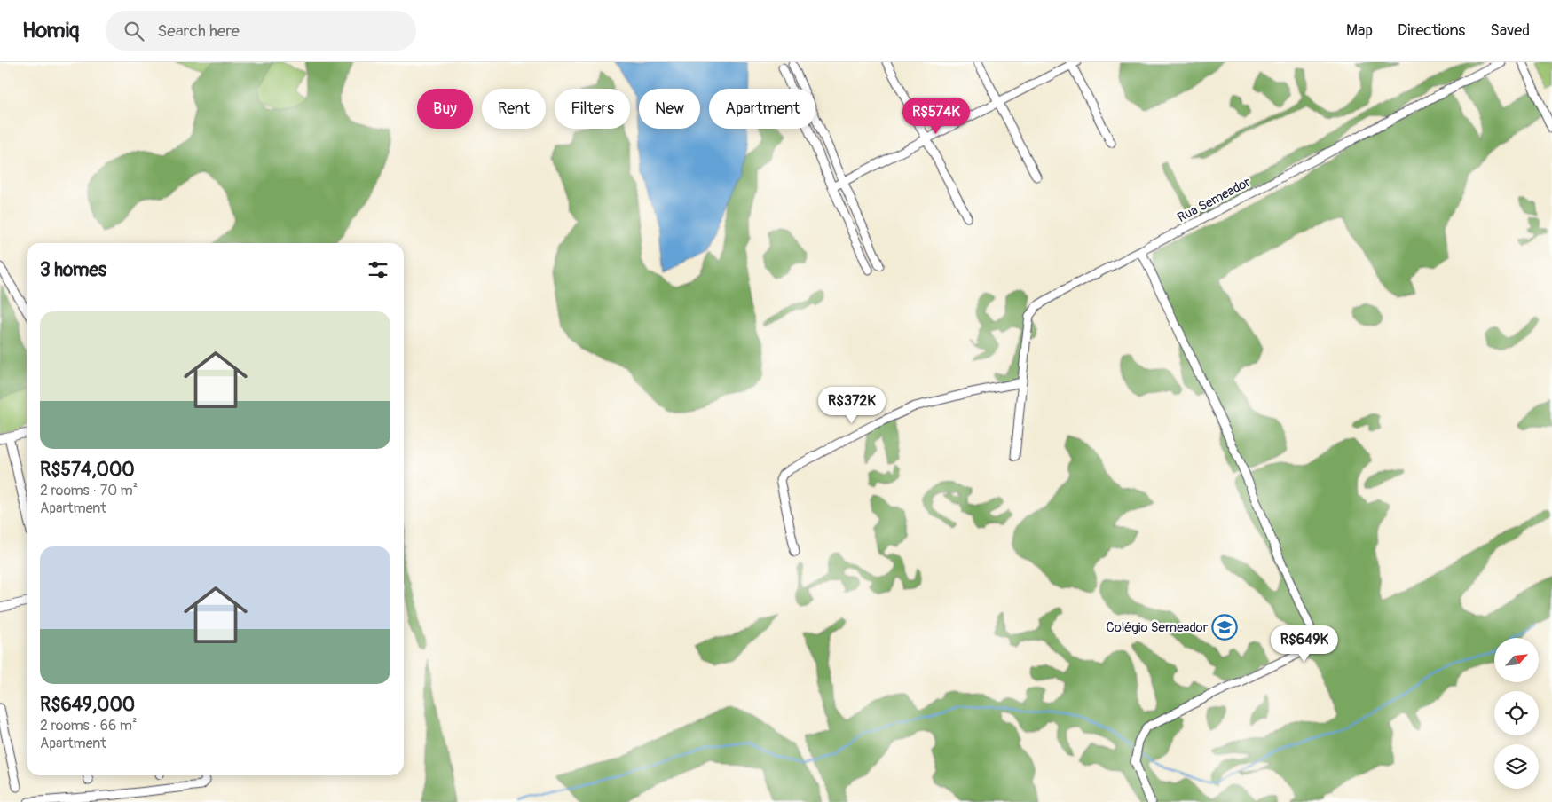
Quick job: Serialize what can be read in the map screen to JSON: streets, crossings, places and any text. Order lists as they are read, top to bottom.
{
  "streets": {
    "street": ["Rua Semeador"]
  },
  "places": {
    "school or university": ["Colégio Semeador"]
  },
  "north": "top right",
  "page": {
    "header": "Homiq",
    "search": "Search here",
    "nav": ["Map", "Directions", "Saved"],
    "chip": [
      "Buy",
      "Rent",
      "Filters",
      "New",
      "Apartment"
    ],
    "price": ["R$574K", "R$372K", "R$649K"],
    "heading": "3 homes",
    "list": [
      {
        "name": "R$574,000",
        "note": "2 rooms · 70 m² · Apartment"
      },
      {
        "name": "R$649,000",
        "note": "2 rooms · 66 m² · Apartment"
      }
    ]
  }
}
